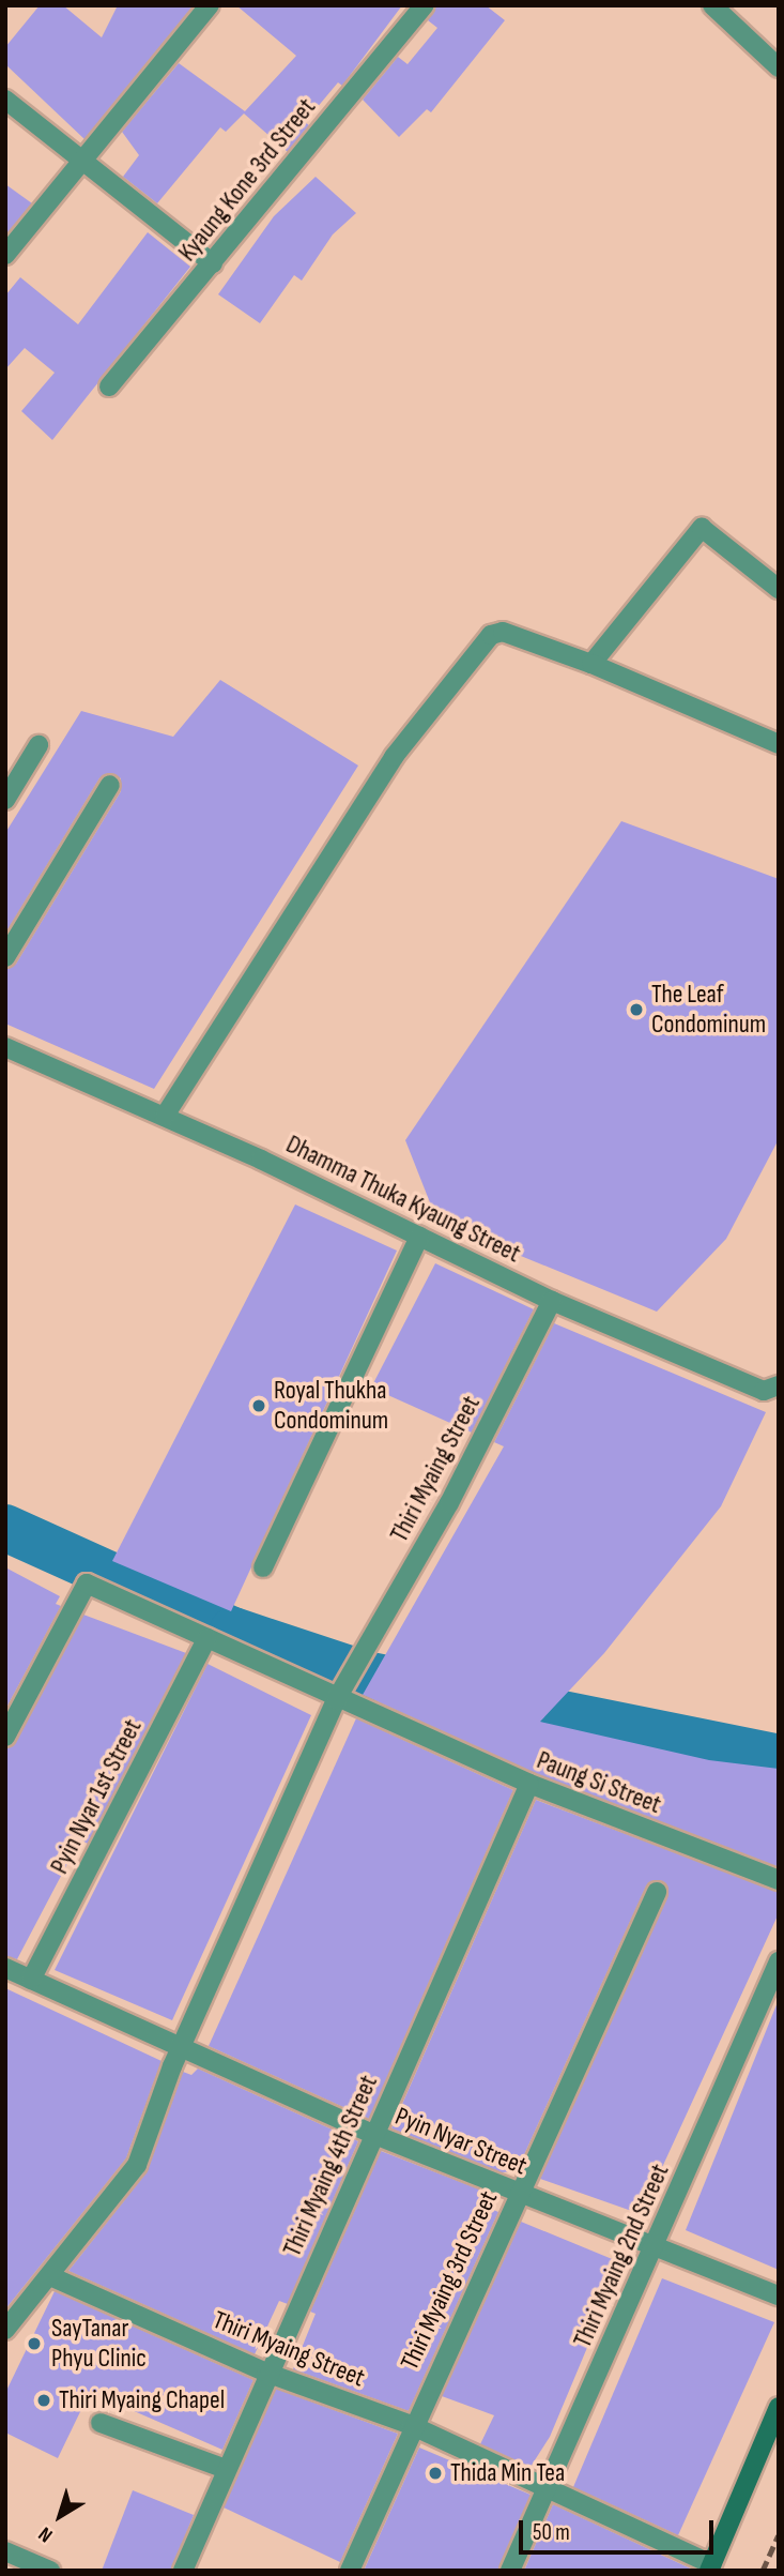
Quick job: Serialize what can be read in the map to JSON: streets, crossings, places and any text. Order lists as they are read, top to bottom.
{
  "streets": {
    "street": [
      "Kyaung Kone 3rd Street",
      "Dhamma Thuka Kyaung Street",
      "Thiri Myaing Street",
      "Paung Si Street",
      "Pyin Nyar 1st Street",
      "Pyin Nyar Street",
      "Thiri Myaing 4th Street",
      "Thiri Myaing 2nd Street",
      "Thiri Myaing 3rd Street"
    ]
  },
  "crossings": [
    ["Dhamma Thuka Kyaung Street", "Thiri Myaing Street"],
    ["Thiri Myaing Street", "Paung Si Street"],
    ["Thiri Myaing Street", "Thiri Myaing 4th Street"],
    ["Thiri Myaing Street", "Thiri Myaing 2nd Street"],
    ["Thiri Myaing Street", "Thiri Myaing 3rd Street"],
    ["Paung Si Street", "Thiri Myaing 4th Street"],
    ["Pyin Nyar 1st Street", "Pyin Nyar Street"],
    ["Pyin Nyar Street", "Thiri Myaing 4th Street"],
    ["Pyin Nyar Street", "Thiri Myaing 2nd Street"],
    ["Pyin Nyar Street", "Thiri Myaing 3rd Street"]
  ],
  "places": [
    "The Leaf Condominum",
    "Royal Thukha Condominum",
    "SayTanar Phyu Clinic",
    "Thiri Myaing Chapel",
    "Thida Min Tea"
  ],
  "scale_bar": "50 m",
  "north": "bottom left"
}
